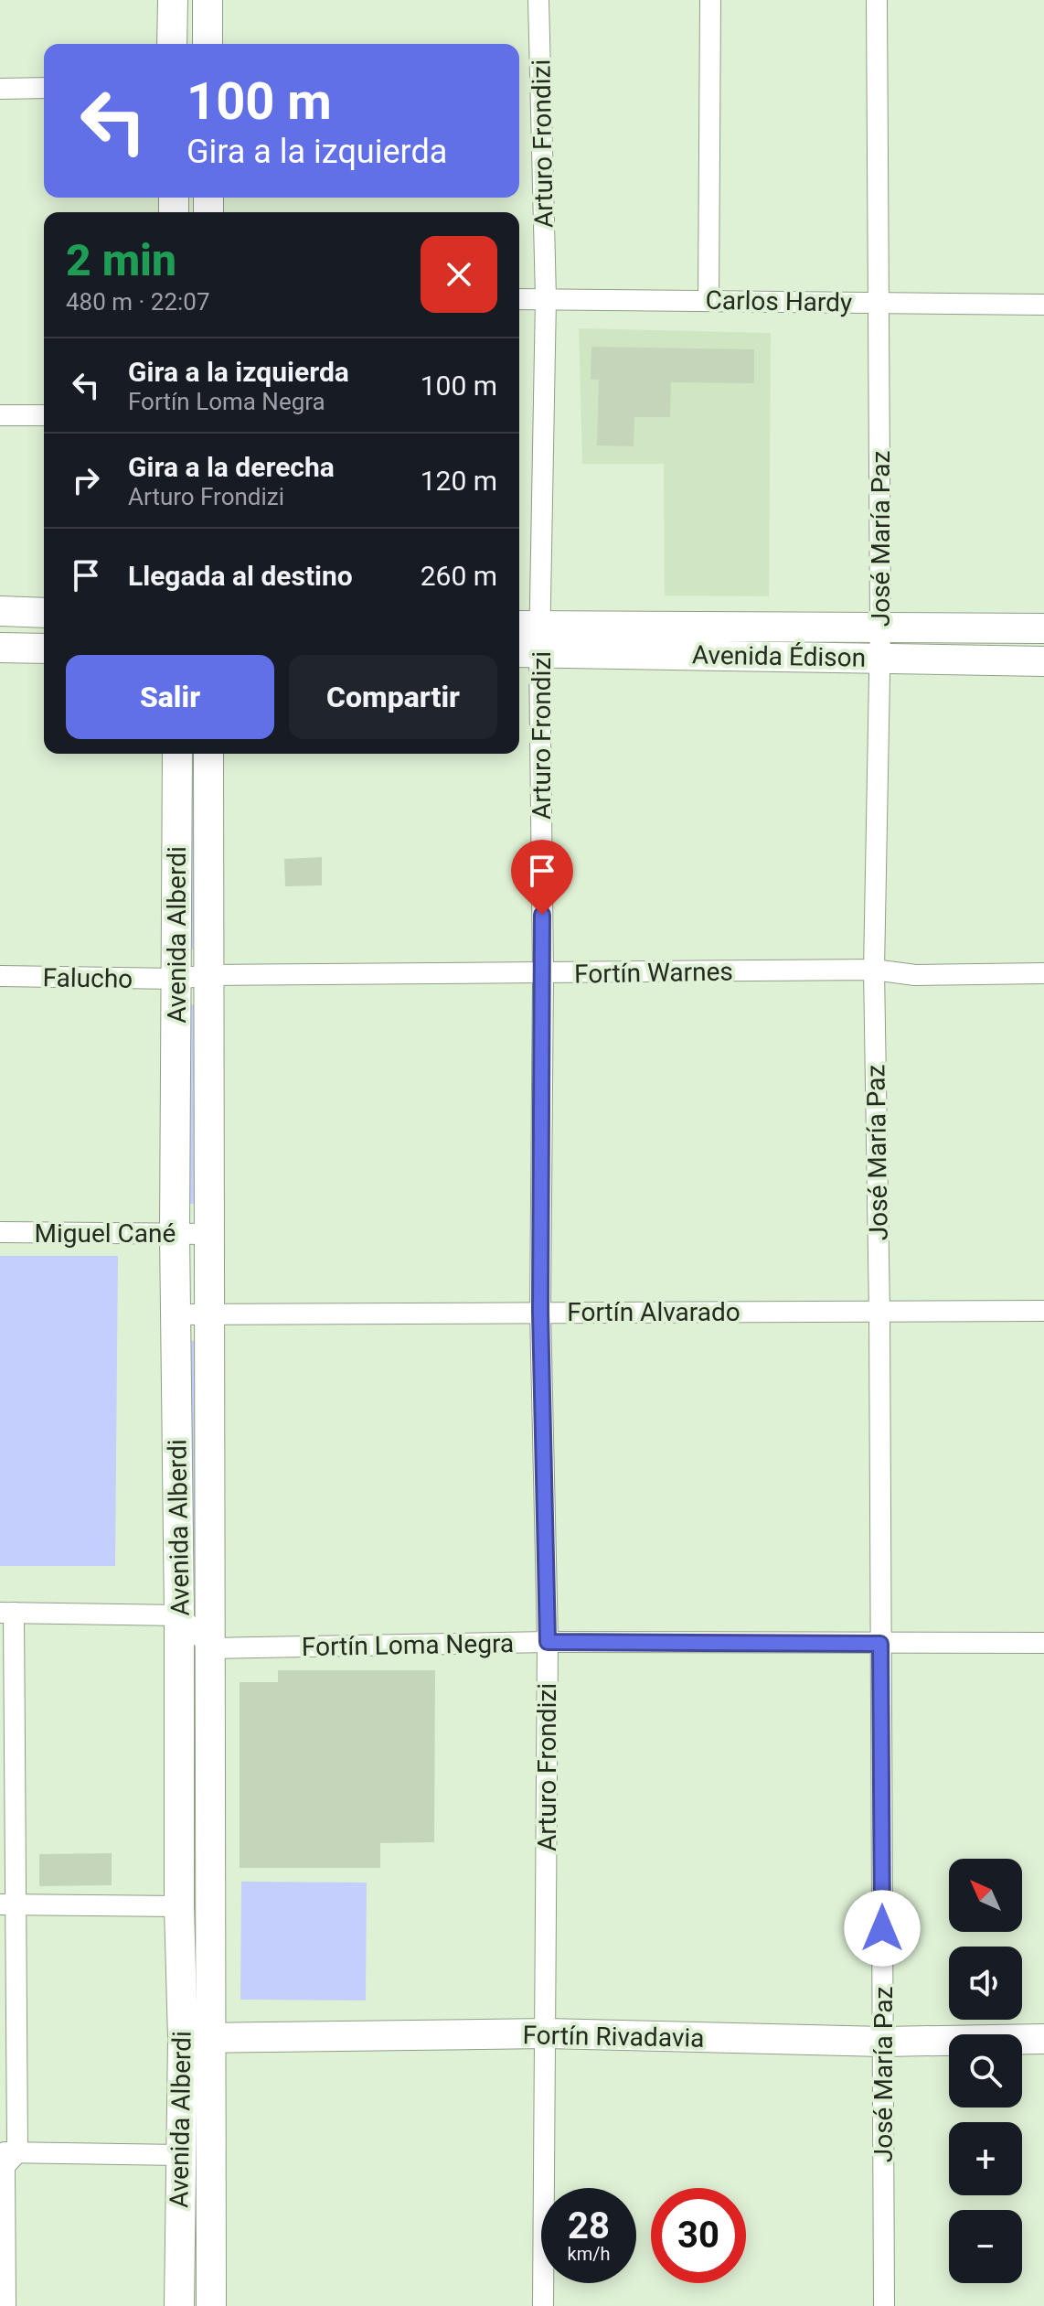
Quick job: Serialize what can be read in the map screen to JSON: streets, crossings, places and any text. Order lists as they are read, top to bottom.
{
  "streets": {
    "main road": ["Avenida Édison", "Avenida Alberdi", "Fortín Rivadavia"],
    "street": [
      "Arturo Frondizi",
      "Carlos Hardy",
      "José María Paz",
      "Fortín Warnes",
      "Falucho",
      "Miguel Cané",
      "Fortín Alvarado",
      "Fortín Loma Negra"
    ]
  },
  "crossings": [
    ["Arturo Frondizi", "Carlos Hardy"],
    ["Arturo Frondizi", "Avenida Édison"],
    ["Arturo Frondizi", "Fortín Warnes"],
    ["Arturo Frondizi", "Fortín Alvarado"],
    ["Arturo Frondizi", "Fortín Loma Negra"],
    ["Arturo Frondizi", "Fortín Rivadavia"],
    ["Carlos Hardy", "José María Paz"],
    ["José María Paz", "Avenida Édison"],
    ["José María Paz", "Fortín Warnes"],
    ["José María Paz", "Fortín Alvarado"],
    ["José María Paz", "Fortín Loma Negra"],
    ["José María Paz", "Fortín Rivadavia"],
    ["Avenida Alberdi", "Fortín Warnes"],
    ["Avenida Alberdi", "Falucho"],
    ["Avenida Alberdi", "Miguel Cané"],
    ["Avenida Alberdi", "Fortín Alvarado"],
    ["Avenida Alberdi", "Fortín Loma Negra"],
    ["Avenida Alberdi", "Fortín Rivadavia"],
    ["Fortín Warnes", "Falucho"]
  ],
  "north": "top left",
  "page": {
    "turn": ["100 m", "Gira a la izquierda"],
    "heading": ["2 min", "480 m · 22:07"],
    "list": [
      {
        "name": "Gira a la izquierda",
        "note": "Fortín Loma Negra",
        "value": "100 m"
      },
      {
        "name": "Gira a la derecha",
        "note": "Arturo Frondizi",
        "value": "120 m"
      },
      {
        "name": "Llegada al destino",
        "value": "260 m"
      }
    ],
    "buttons": ["Salir", "Compartir"],
    "map_buttons": ["+", "−"],
    "speed": "28 km/h",
    "limit": "30"
  }
}
